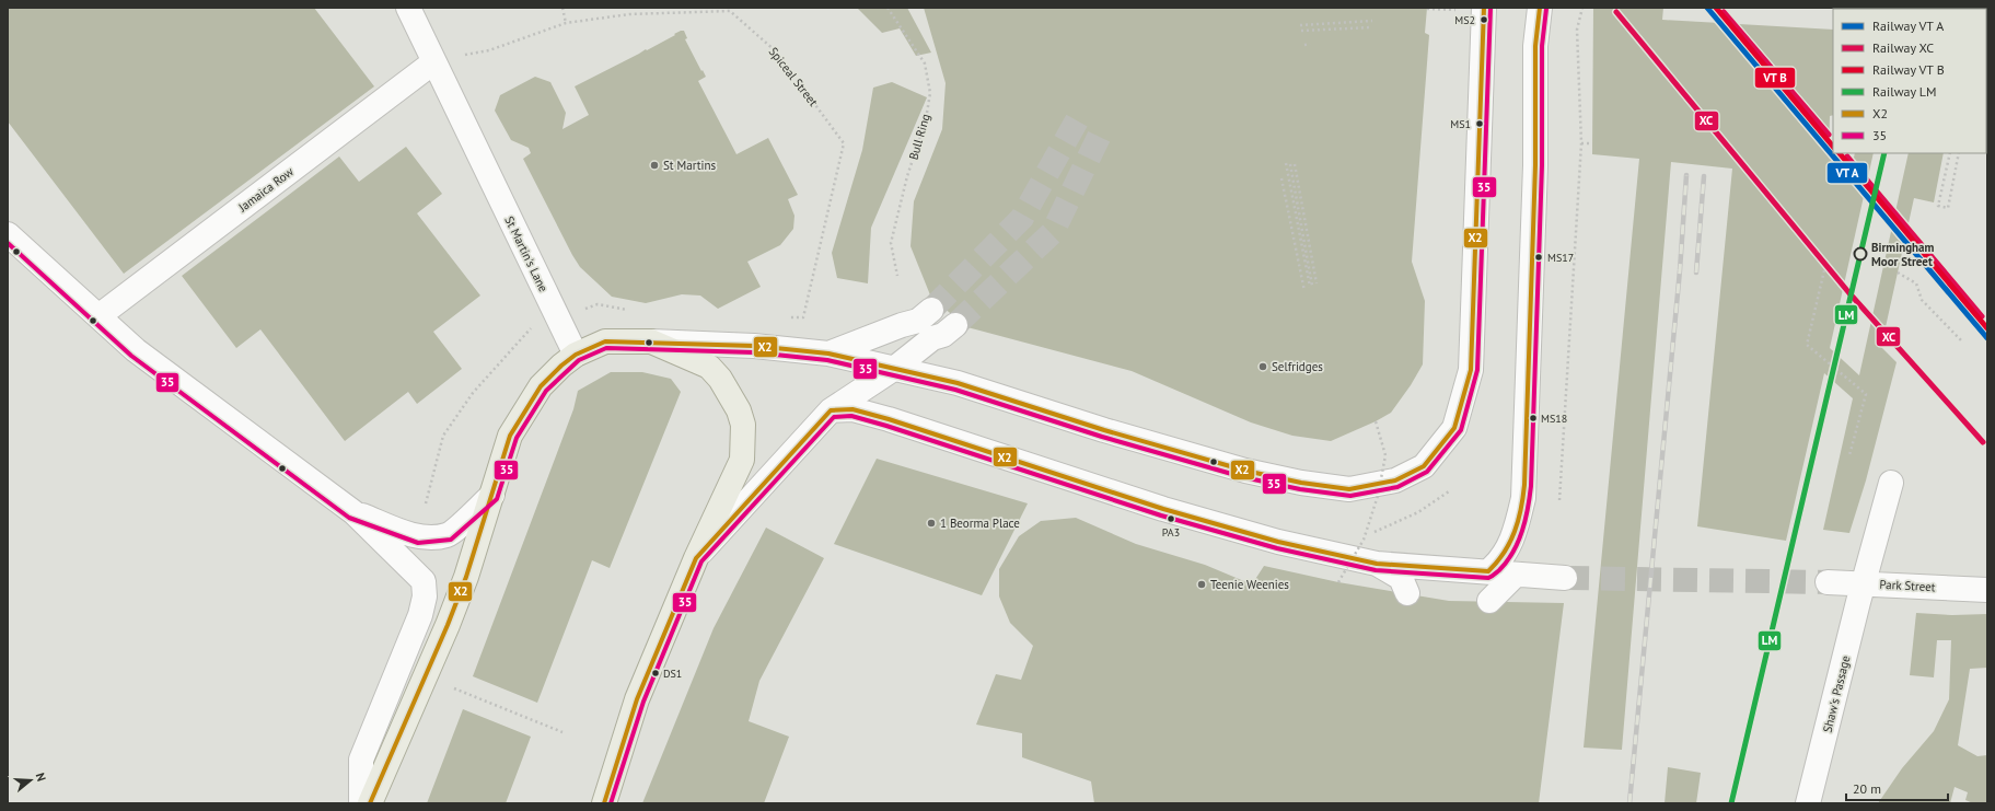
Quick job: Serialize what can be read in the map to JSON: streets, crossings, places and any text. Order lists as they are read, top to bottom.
{
  "streets": {
    "street": [
      "Jamaica Row",
      "St Martin's Lane",
      "Park Street",
      "Shaw's Passage"
    ],
    "path": ["Spiceal Street", "Bull Ring"]
  },
  "crossings": [
    ["Spiceal Street", "Jamaica Row"],
    ["Spiceal Street", "St Martin's Lane"],
    ["Jamaica Row", "St Martin's Lane"],
    ["Park Street", "Shaw's Passage"]
  ],
  "places": [
    "MS2",
    "MS1",
    "St Martins",
    "Birmingham Moor Street",
    "MS17",
    "Selfridges",
    "MS18",
    "PA3",
    "1 Beorma Place",
    "Teenie Weenies",
    "DS1"
  ],
  "lines": [
    "transit line X2",
    "transit line 35",
    "rail line XC",
    "rail line LM"
  ],
  "legend": [
    "Railway VT A",
    "Railway XC",
    "Railway VT B",
    "Railway LM",
    "X2",
    "35"
  ],
  "scale_bar": "20 m",
  "north": "right"
}
